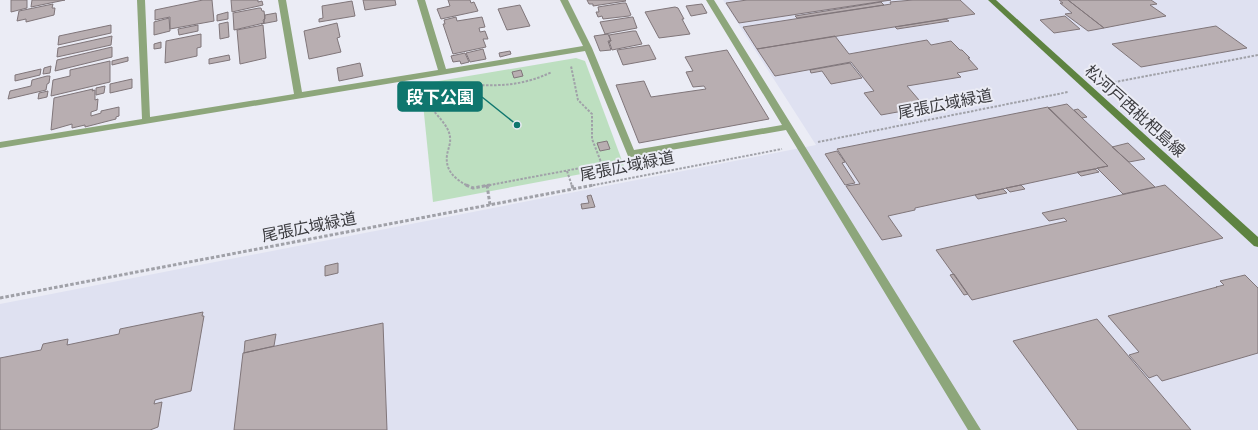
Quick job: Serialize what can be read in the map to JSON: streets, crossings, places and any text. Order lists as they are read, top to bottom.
{
  "streets": {
    "main road": ["松河戸西枇杷島線"],
    "path": ["尾張広域緑道"]
  },
  "crossings": [
    ["尾張広域緑道", "松河戸西枇杷島線"]
  ],
  "places": ["段下公園"]
}
